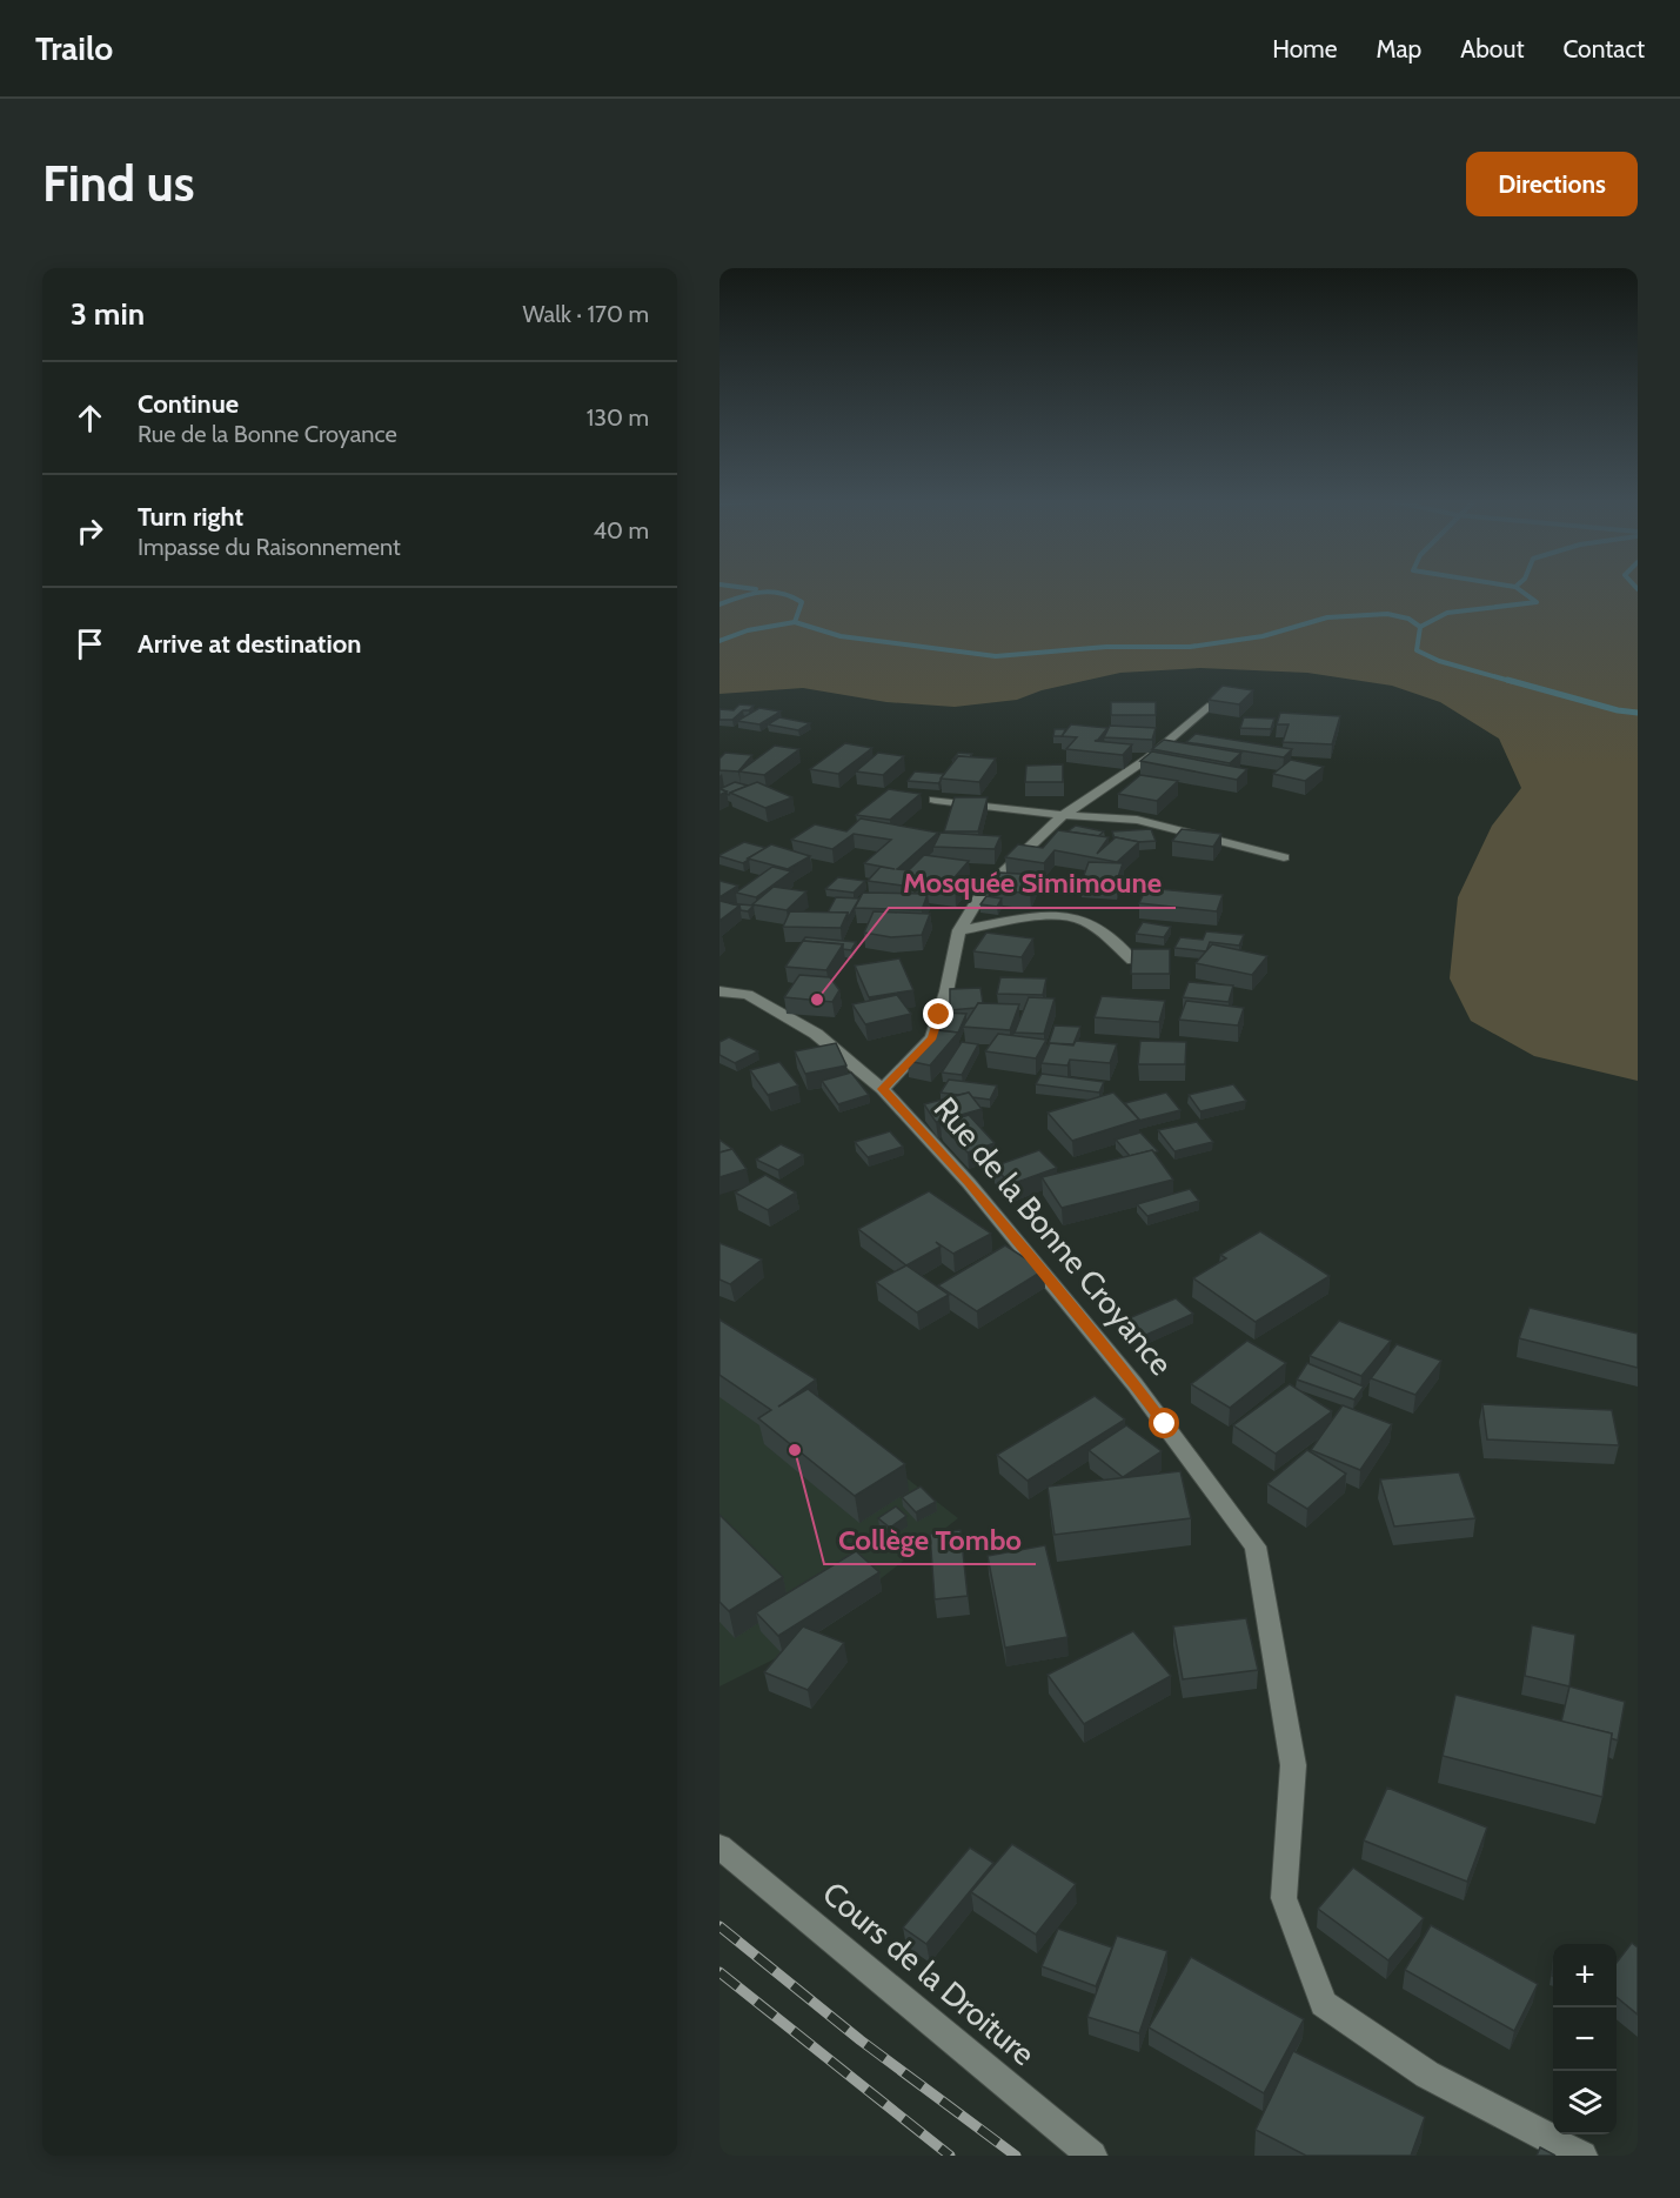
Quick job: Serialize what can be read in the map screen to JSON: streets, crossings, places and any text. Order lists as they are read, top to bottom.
{
  "streets": {
    "street": ["Rue de la Bonne Croyance", "Cours de la Droiture"]
  },
  "places": ["Mosquée Simimoune", "Collège Tombo"],
  "page": {
    "header": "Trailo",
    "nav": [
      "Home",
      "Map",
      "About",
      "Contact"
    ],
    "buttons": "Directions",
    "title": "Find us",
    "heading": ["3 min", "Walk · 170 m"],
    "list": [
      ["Continue", "Rue de la Bonne Croyance", "130 m"],
      ["Turn right", "Impasse du Raisonnement", "40 m"],
      "Arrive at destination"
    ],
    "map_buttons": ["+", "−"]
  }
}
